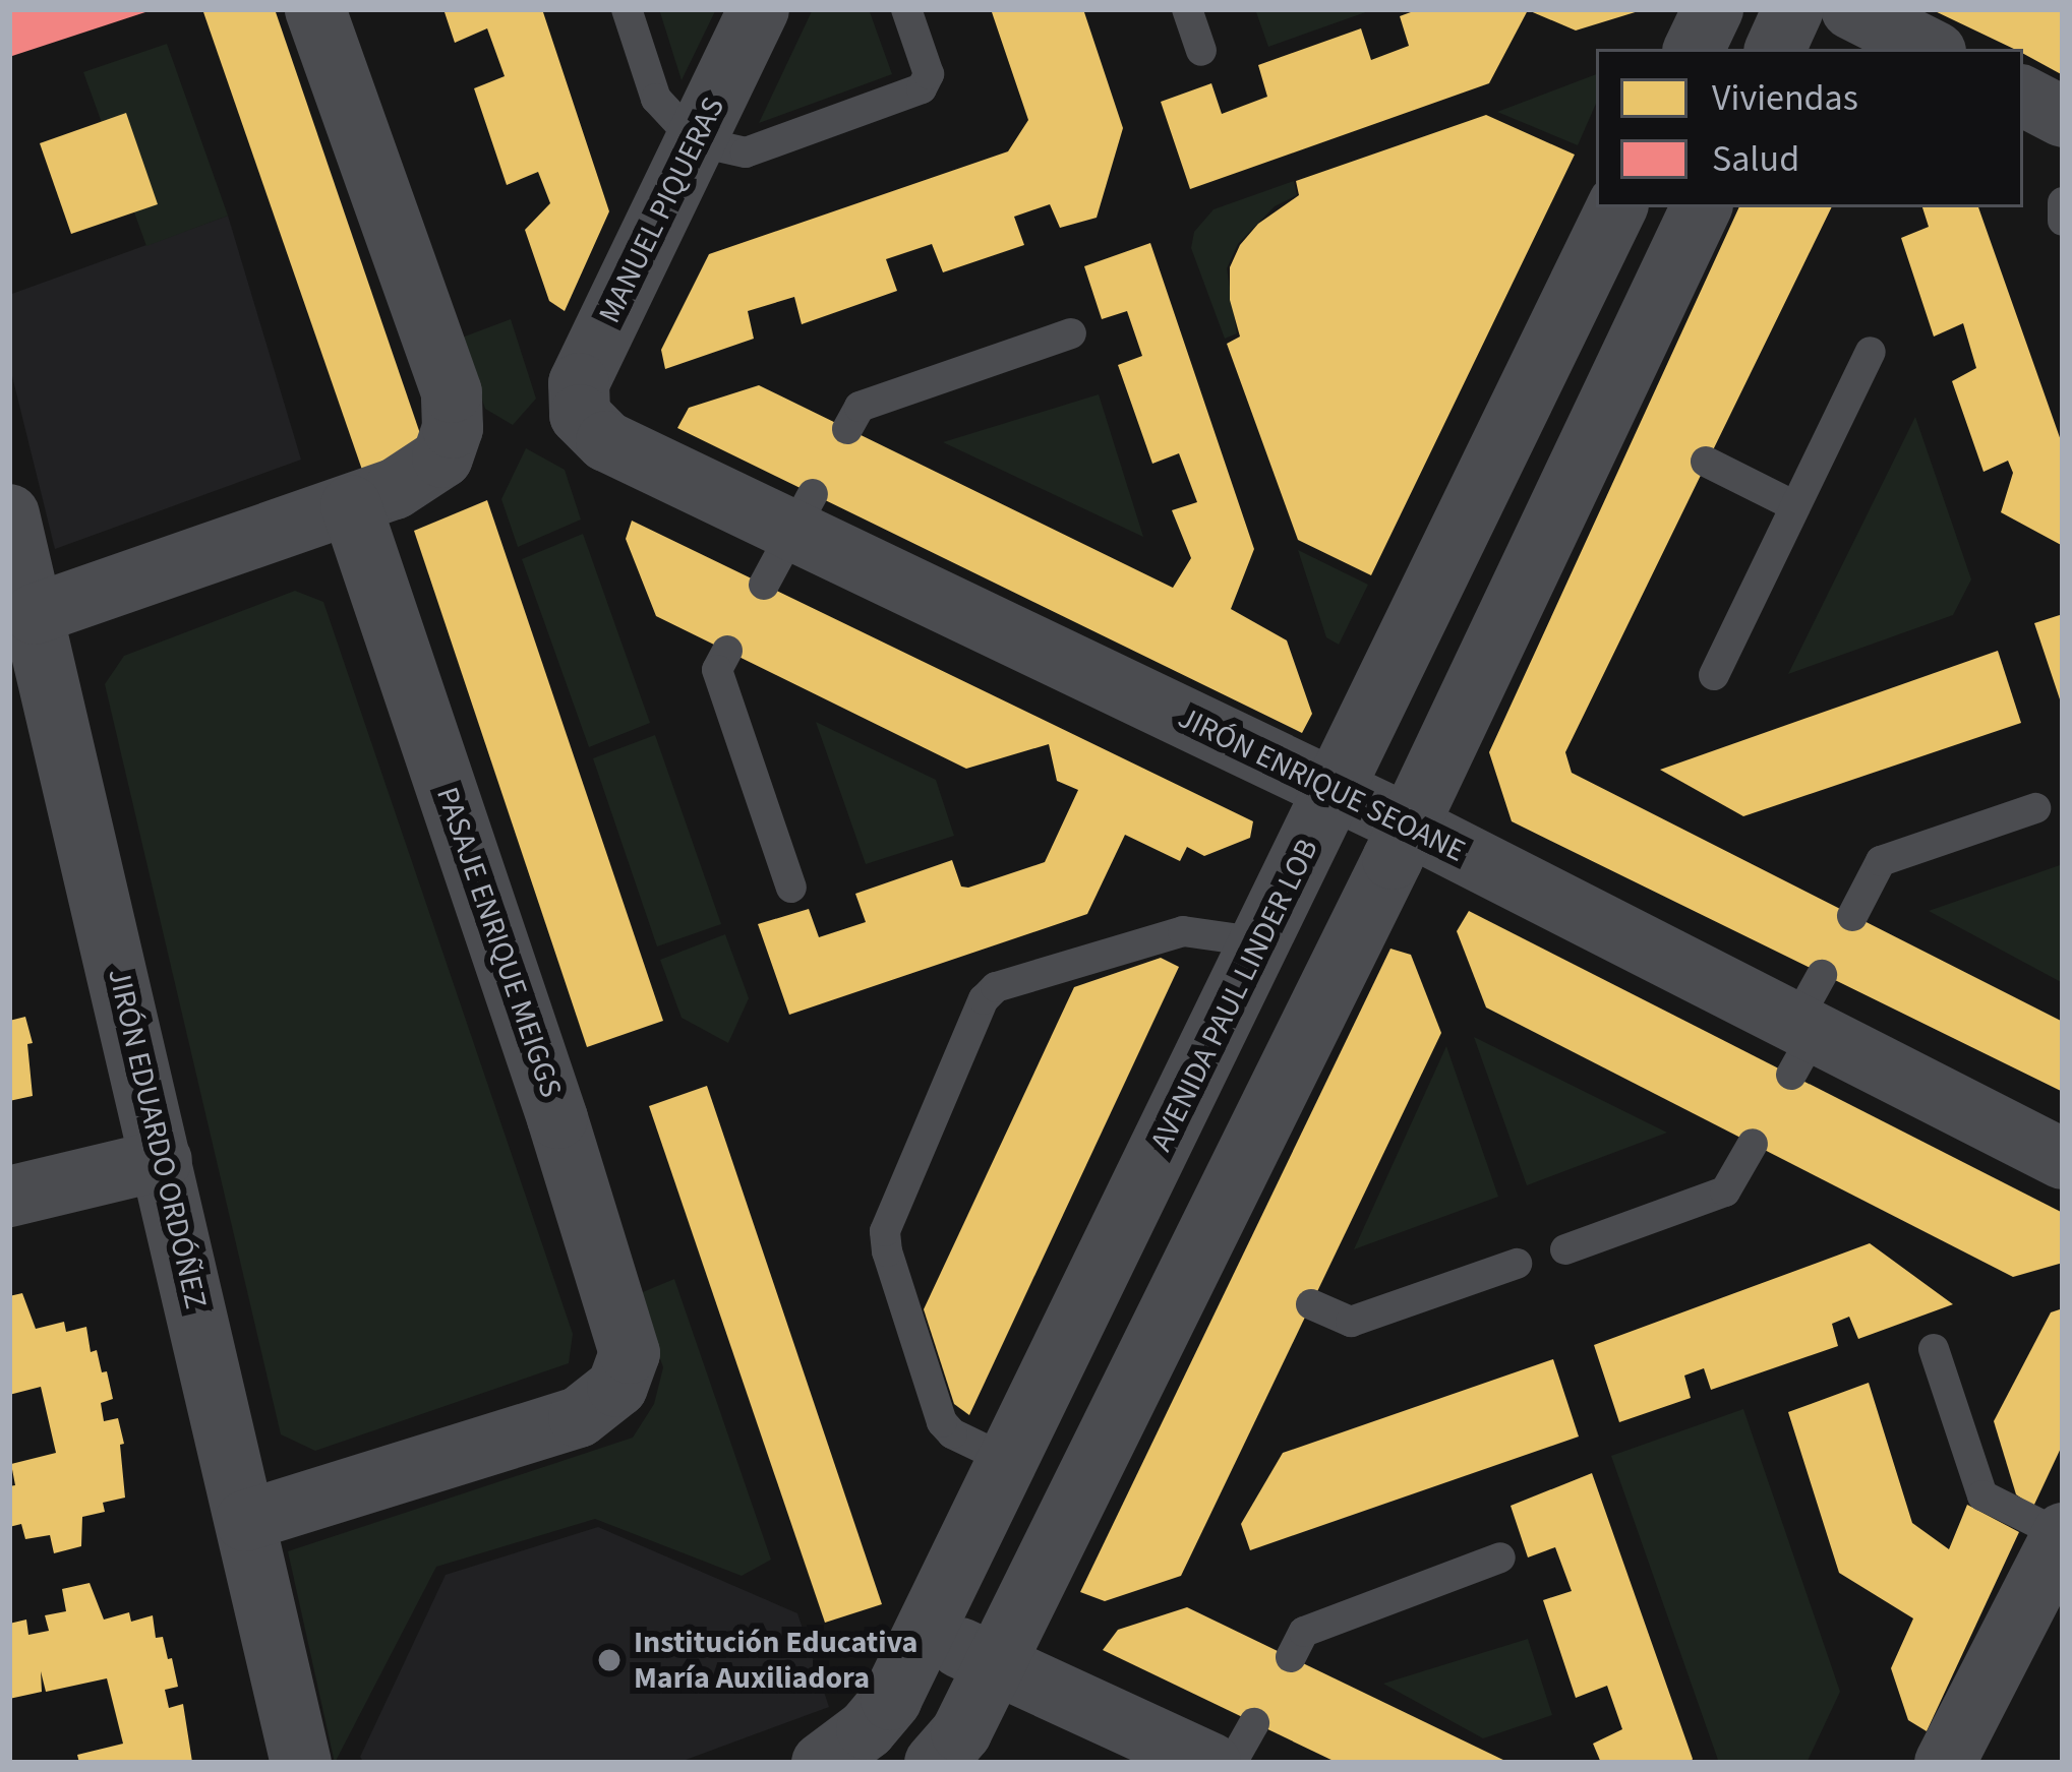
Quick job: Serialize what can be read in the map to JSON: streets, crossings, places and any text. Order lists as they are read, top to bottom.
{
  "streets": {
    "street": [
      "MANUEL PIQUERAS",
      "JIRÓN ENRIQUE SEOANE",
      "PASAJE ENRIQUE MEIGGS",
      "AVENIDA PAUL LINDER LOB",
      "JIRÓN EDUARDO ORDÓÑEZ"
    ]
  },
  "crossings": [
    ["MANUEL PIQUERAS", "JIRÓN ENRIQUE SEOANE"],
    ["JIRÓN ENRIQUE SEOANE", "AVENIDA PAUL LINDER LOB"],
    ["PASAJE ENRIQUE MEIGGS", "JIRÓN EDUARDO ORDÓÑEZ"]
  ],
  "places": ["Institución Educativa María Auxiliadora"],
  "legend": ["Viviendas", "Salud"]
}
